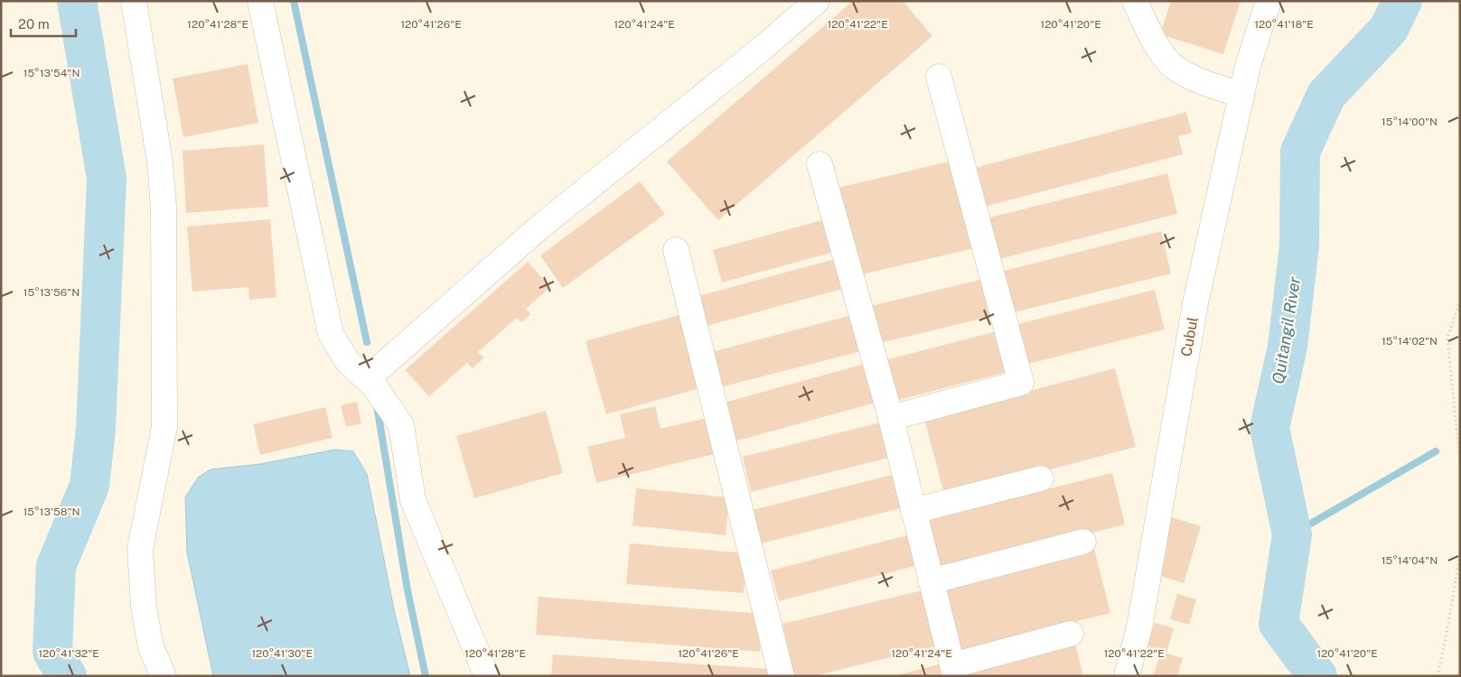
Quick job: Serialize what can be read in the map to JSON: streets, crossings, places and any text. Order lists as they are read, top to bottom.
{
  "streets": {
    "street": ["Cubul"]
  },
  "water": ["Quitangil River"],
  "scale_bar": "20 m",
  "coordinates": [
    "120°41'28\"E",
    "120°41'26\"E",
    "120°41'24\"E",
    "120°41'22\"E",
    "120°41'20\"E",
    "120°41'18\"E",
    "15°13'54\"N",
    "15°14'00\"N",
    "15°13'56\"N",
    "15°14'02\"N",
    "15°13'58\"N",
    "15°14'04\"N",
    "120°41'32\"E",
    "120°41'30\"E"
  ]
}
